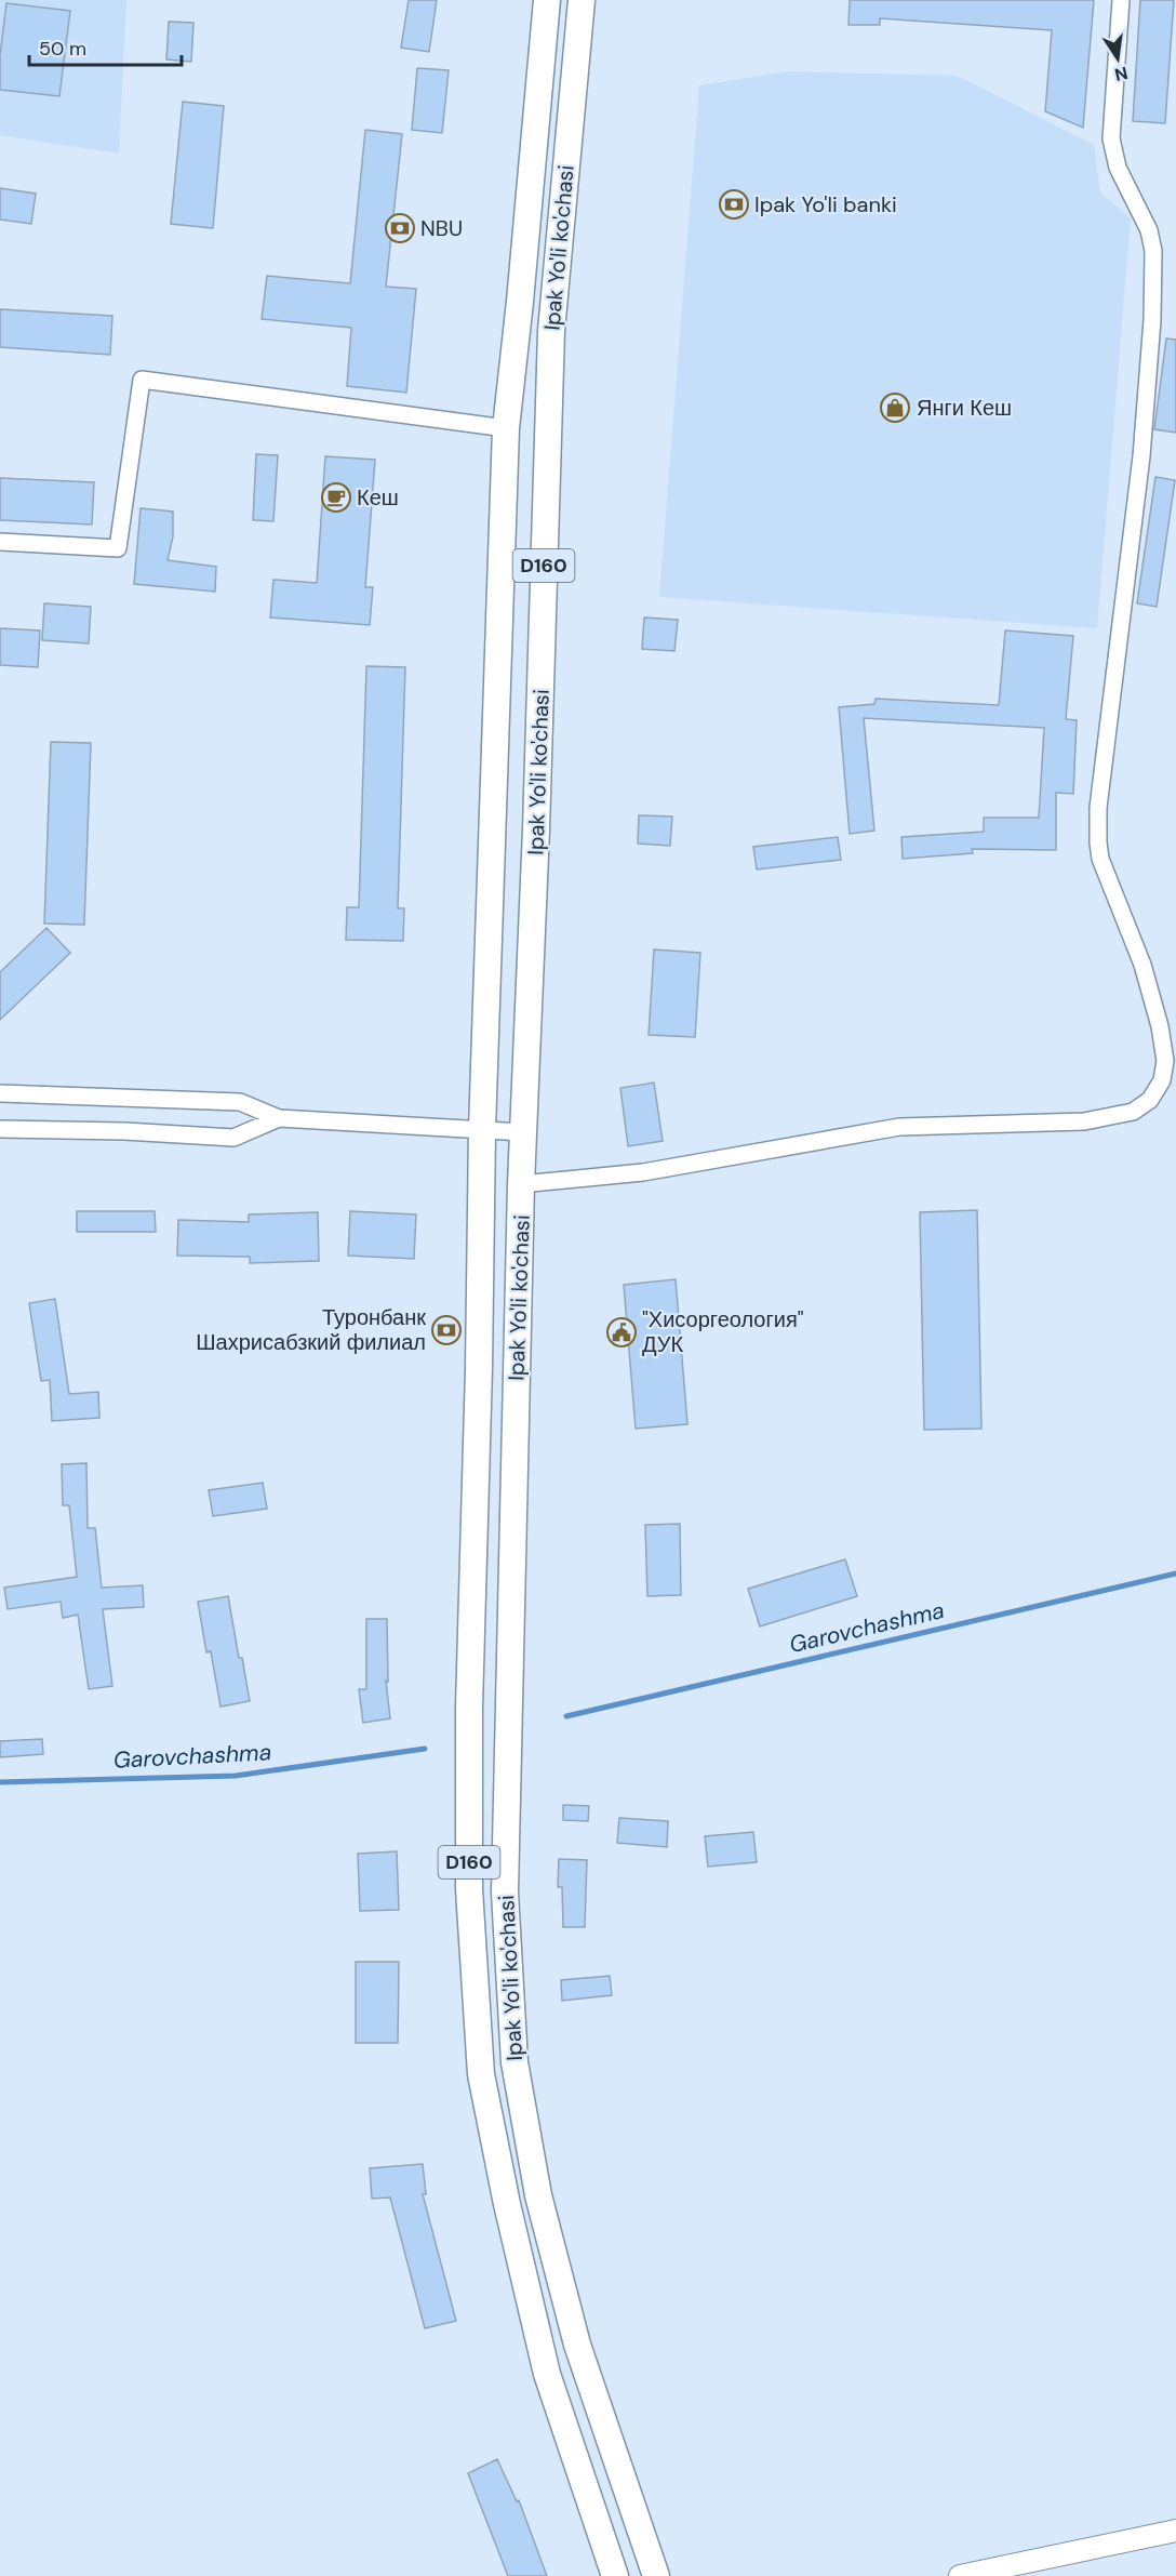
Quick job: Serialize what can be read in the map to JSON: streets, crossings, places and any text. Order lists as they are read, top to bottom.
{
  "streets": {
    "main road": ["Ipak Yo'li ko'chasi", "D160"]
  },
  "water": ["Garovchashma"],
  "places": {
    "bank": ["Ipak Yo'li banki", "NBU", "Туронбанк Шахрисабзкий филиал"],
    "shop": ["Янги Кеш"],
    "cafe": ["Кеш"],
    "public building": ["\"Хисоргеология\" ДУК"]
  },
  "scale_bar": "50 m",
  "north": "bottom"
}
